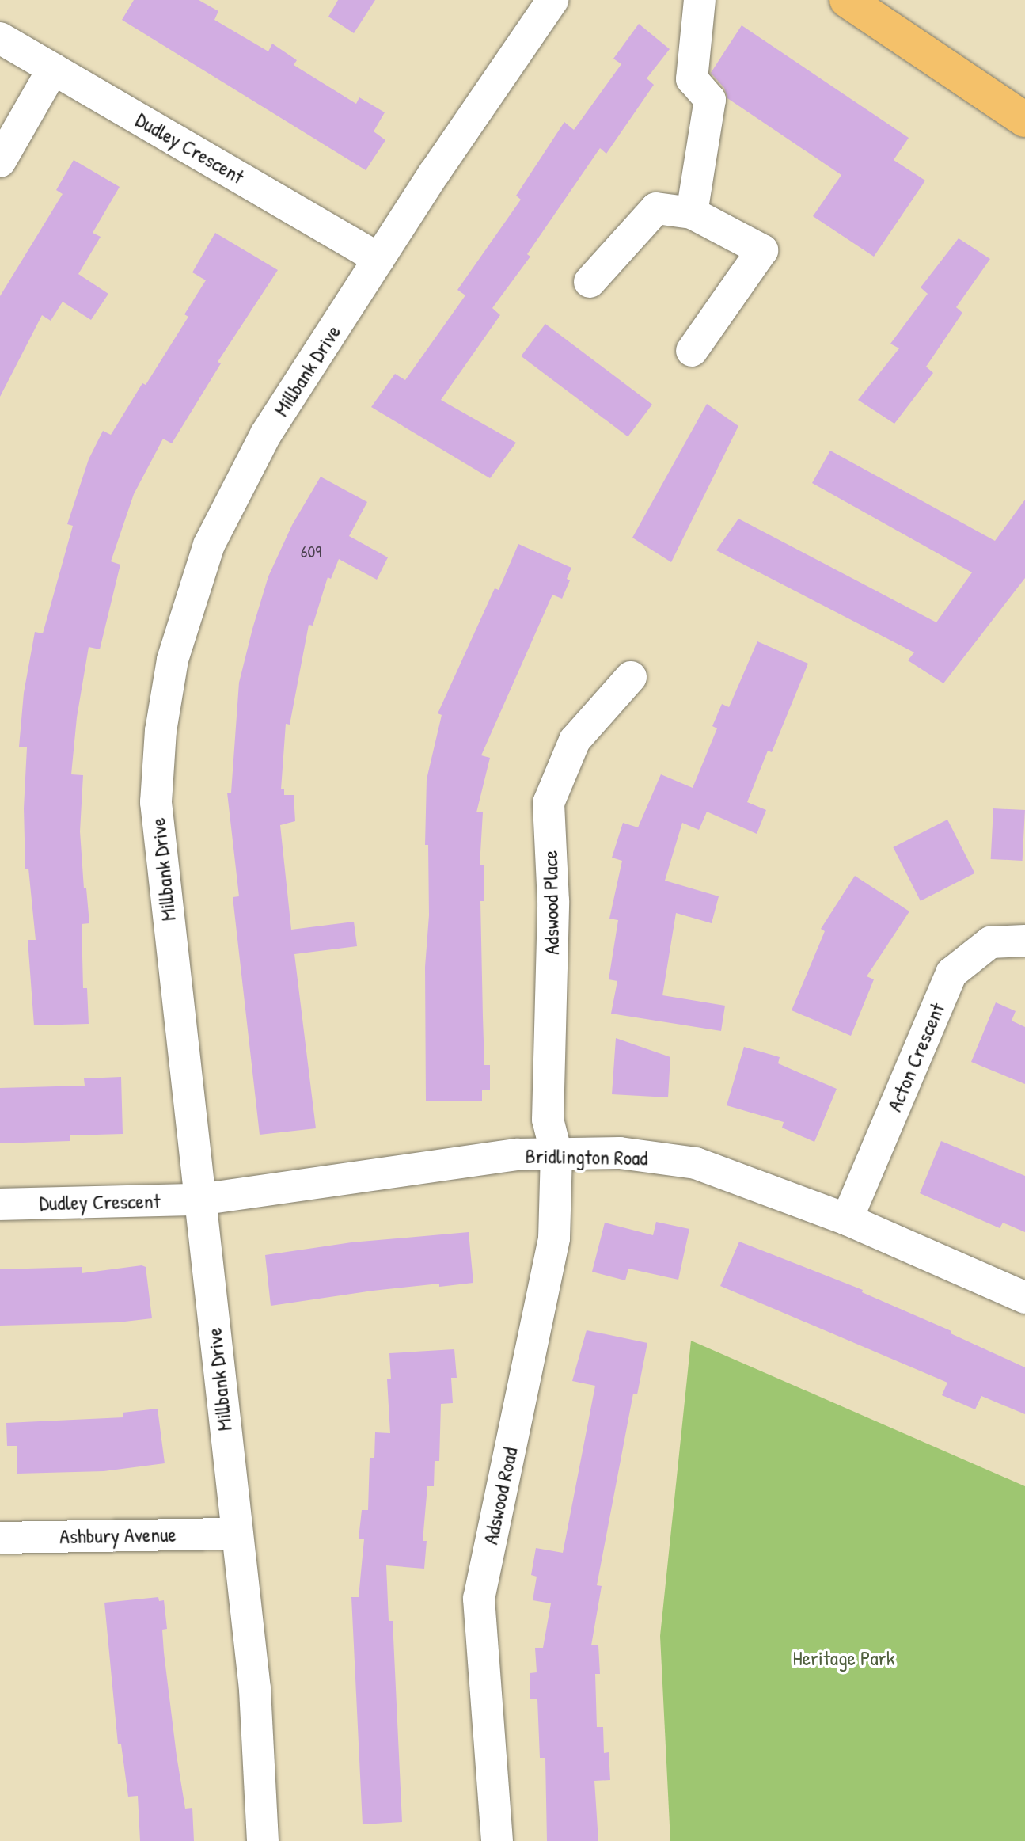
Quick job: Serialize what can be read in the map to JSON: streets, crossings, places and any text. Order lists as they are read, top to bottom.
{
  "streets": {
    "street": [
      "Dudley Crescent",
      "Millbank Drive",
      "Adswood Place",
      "Acton Crescent",
      "Bridlington Road",
      "Adswood Road",
      "Ashbury Avenue"
    ]
  },
  "crossings": [
    ["Dudley Crescent", "Millbank Drive"],
    ["Dudley Crescent", "Bridlington Road"],
    ["Millbank Drive", "Bridlington Road"],
    ["Millbank Drive", "Ashbury Avenue"],
    ["Adswood Place", "Bridlington Road"],
    ["Adswood Place", "Adswood Road"],
    ["Acton Crescent", "Bridlington Road"],
    ["Bridlington Road", "Adswood Road"]
  ],
  "parks": ["Heritage Park"],
  "house_numbers": ["609"]
}
